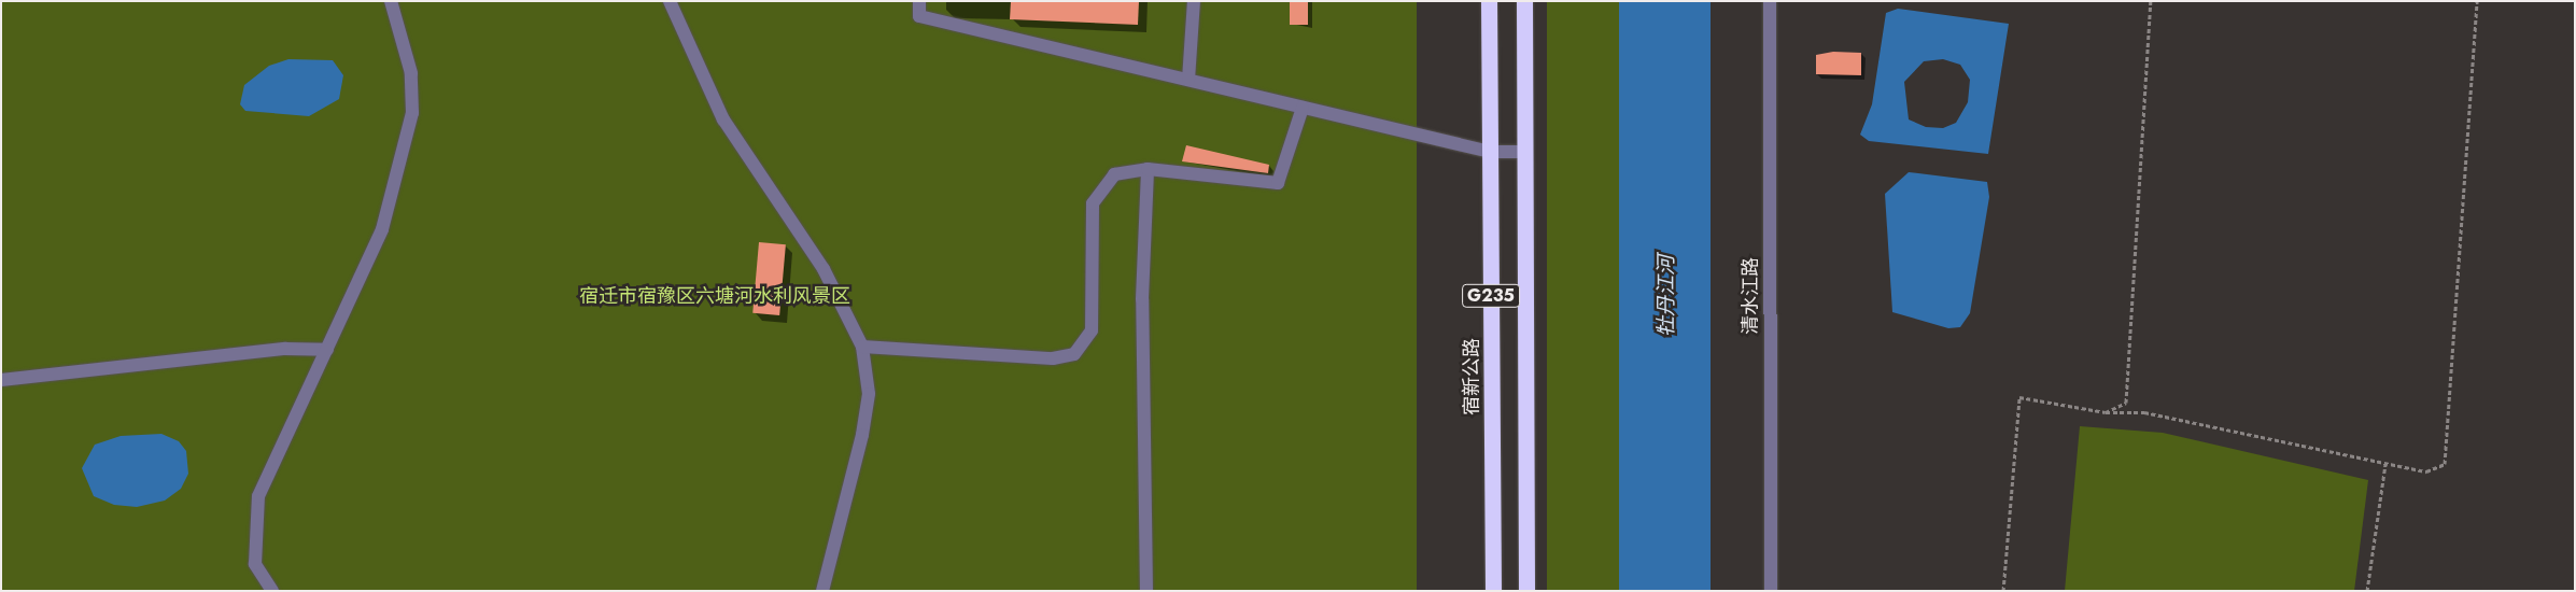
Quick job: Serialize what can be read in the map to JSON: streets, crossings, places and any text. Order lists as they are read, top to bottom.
{
  "streets": {
    "highway": ["G235", "宿新公路"],
    "street": ["清水江路"]
  },
  "water": ["牡丹江河"],
  "parks": ["宿迁市宿豫区六塘河水利风景区"]
}
